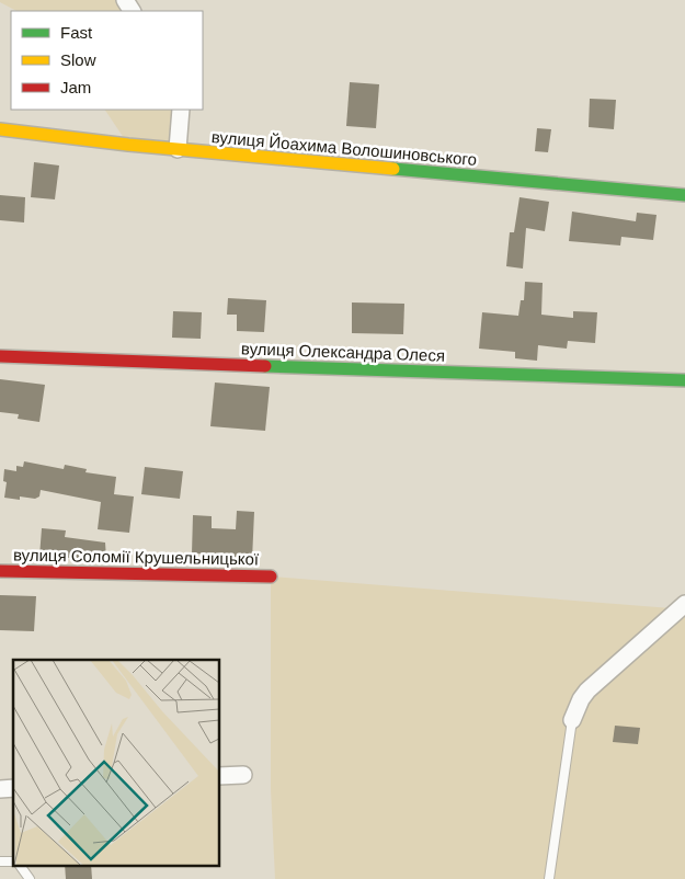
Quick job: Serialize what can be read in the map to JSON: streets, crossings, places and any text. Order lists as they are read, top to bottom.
{
  "streets": {
    "street": ["вулиця Йоахима Волошиновського", "вулиця Олександра Олеся", "вулиця Соломії Крушельницької"]
  },
  "legend": ["Fast", "Slow", "Jam"]
}
